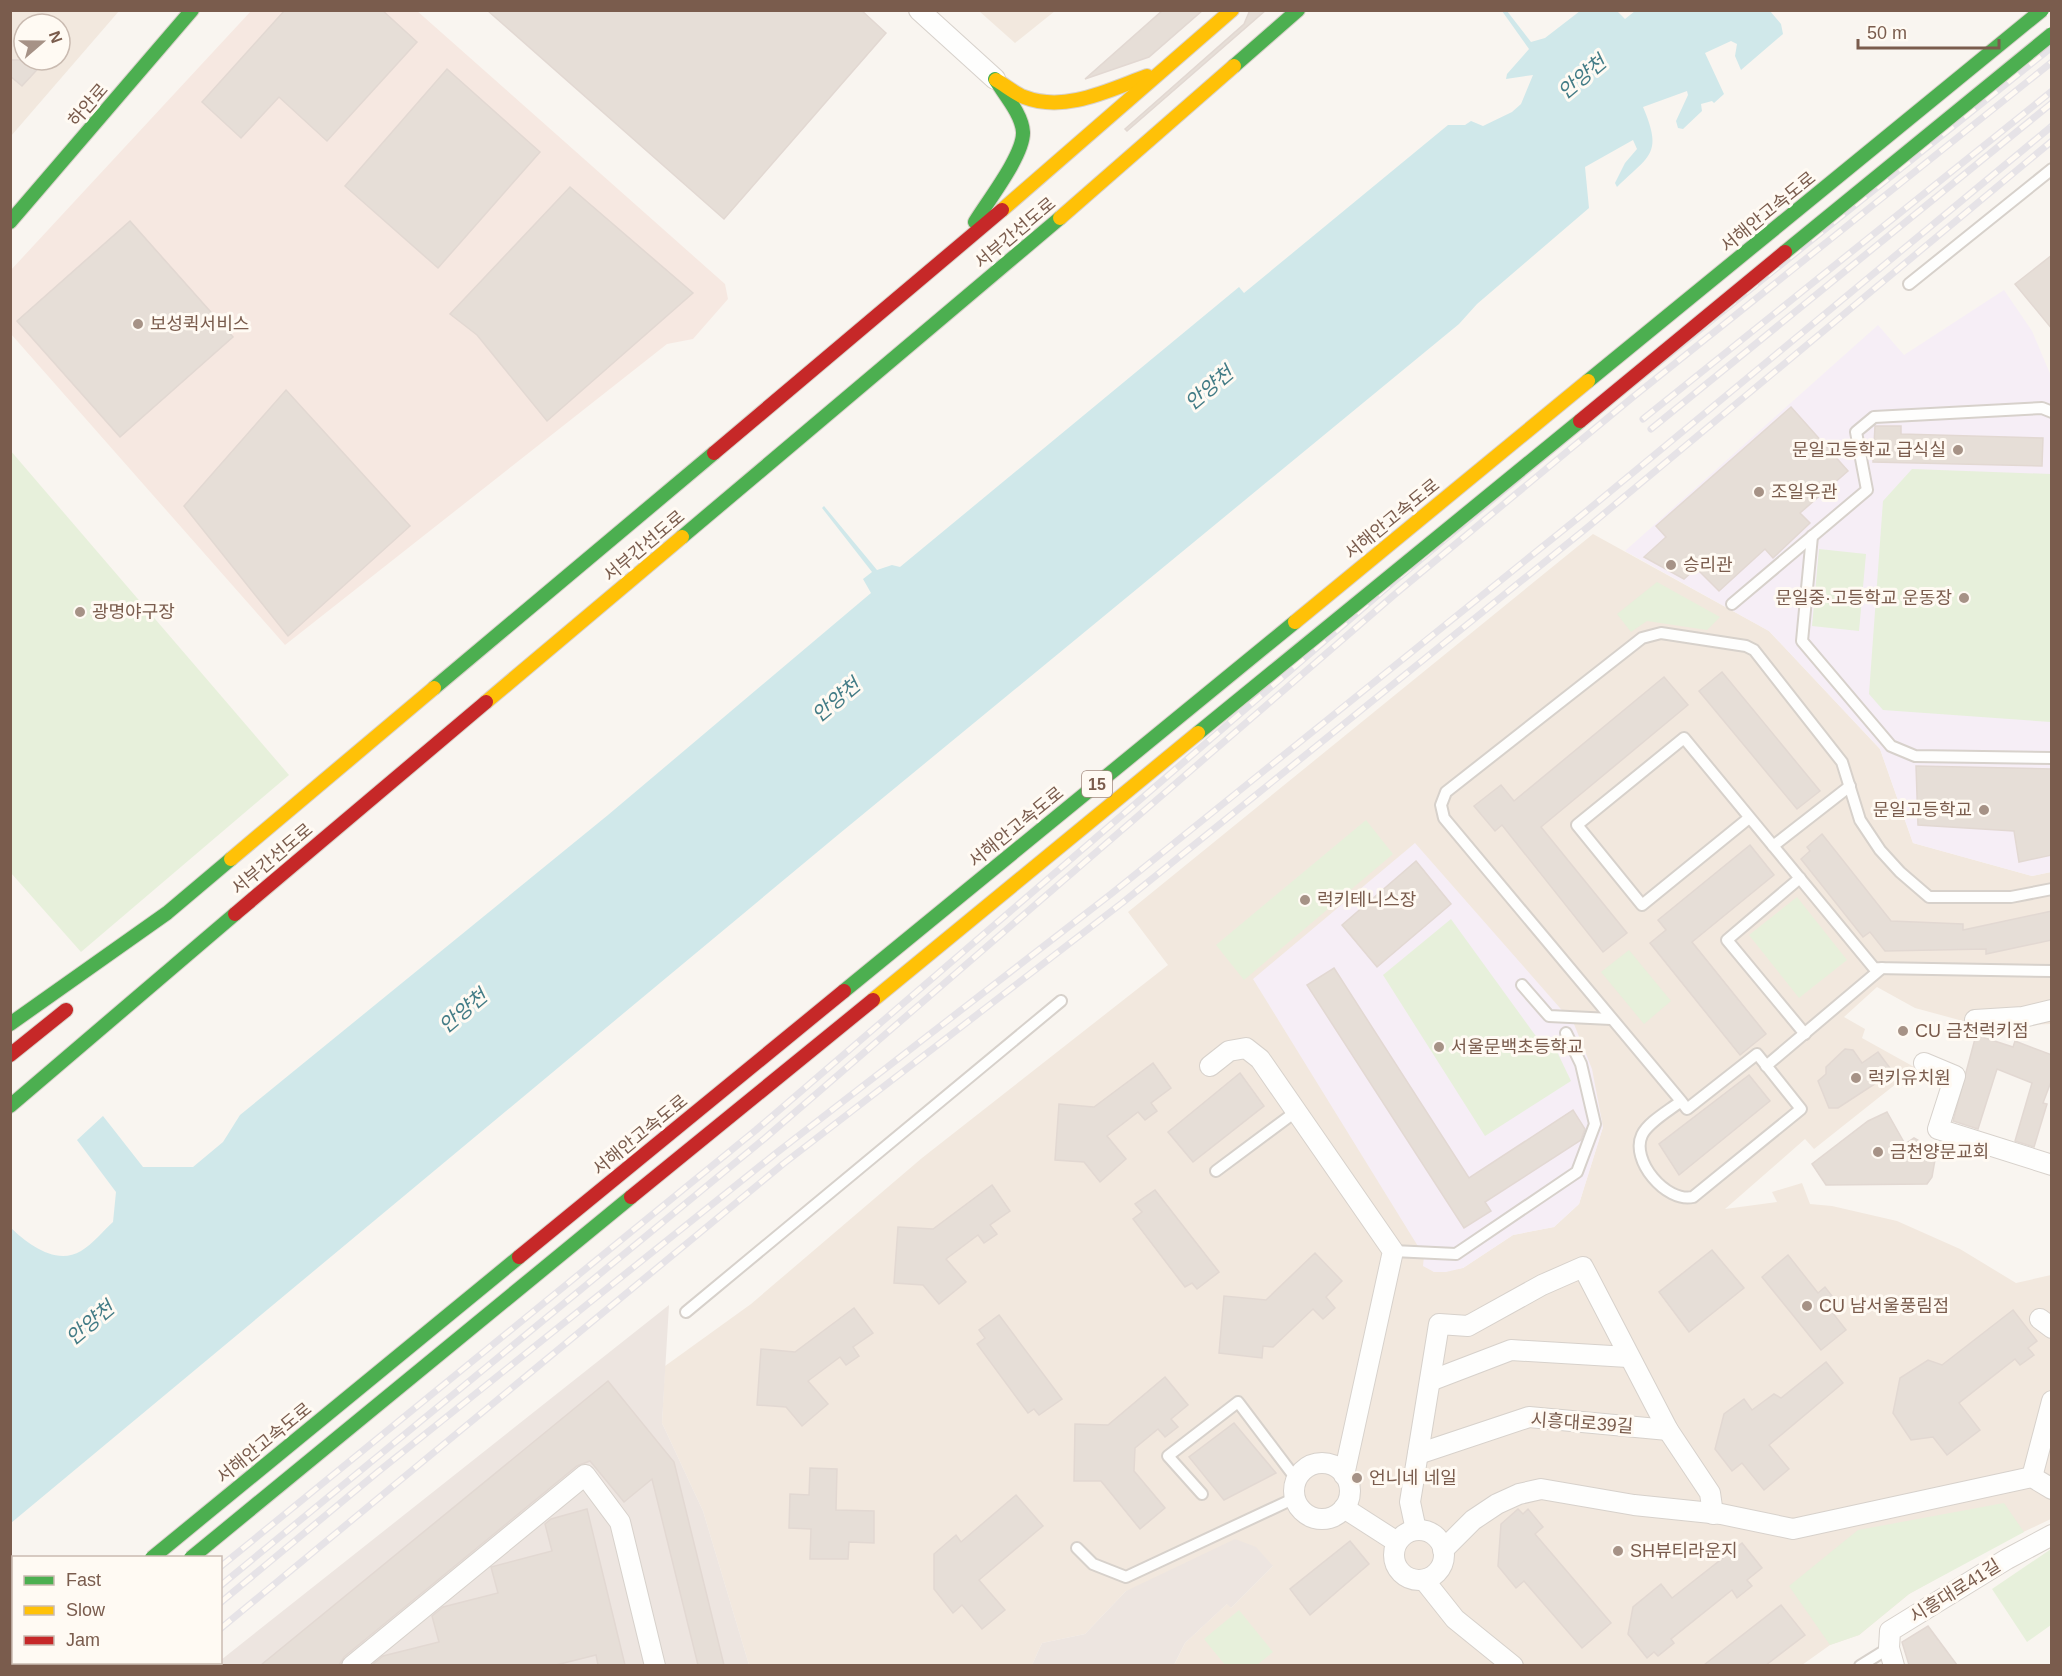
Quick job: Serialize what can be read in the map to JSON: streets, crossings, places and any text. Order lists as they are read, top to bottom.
{
  "streets": {
    "main road": [
      "하안로",
      "서해안고속도로",
      "서부간선도로",
      "15"
    ],
    "street": ["시흥대로39길", "시흥대로41길"]
  },
  "water": ["안양천"],
  "places": [
    "보성퀵서비스",
    "문일고등학교 급식실",
    "조일우관",
    "승리관",
    "문일중·고등학교 운동장",
    "광명야구장",
    "문일고등학교",
    "럭키테니스장",
    "CU 금천럭키점",
    "서울문백초등학교",
    "럭키유치원",
    "금천양문교회",
    "CU 남서울풍림점",
    "언니네 네일",
    "SH뷰티라운지"
  ],
  "legend": ["Fast", "Slow", "Jam"],
  "scale_bar": "50 m",
  "north": "right"
}
